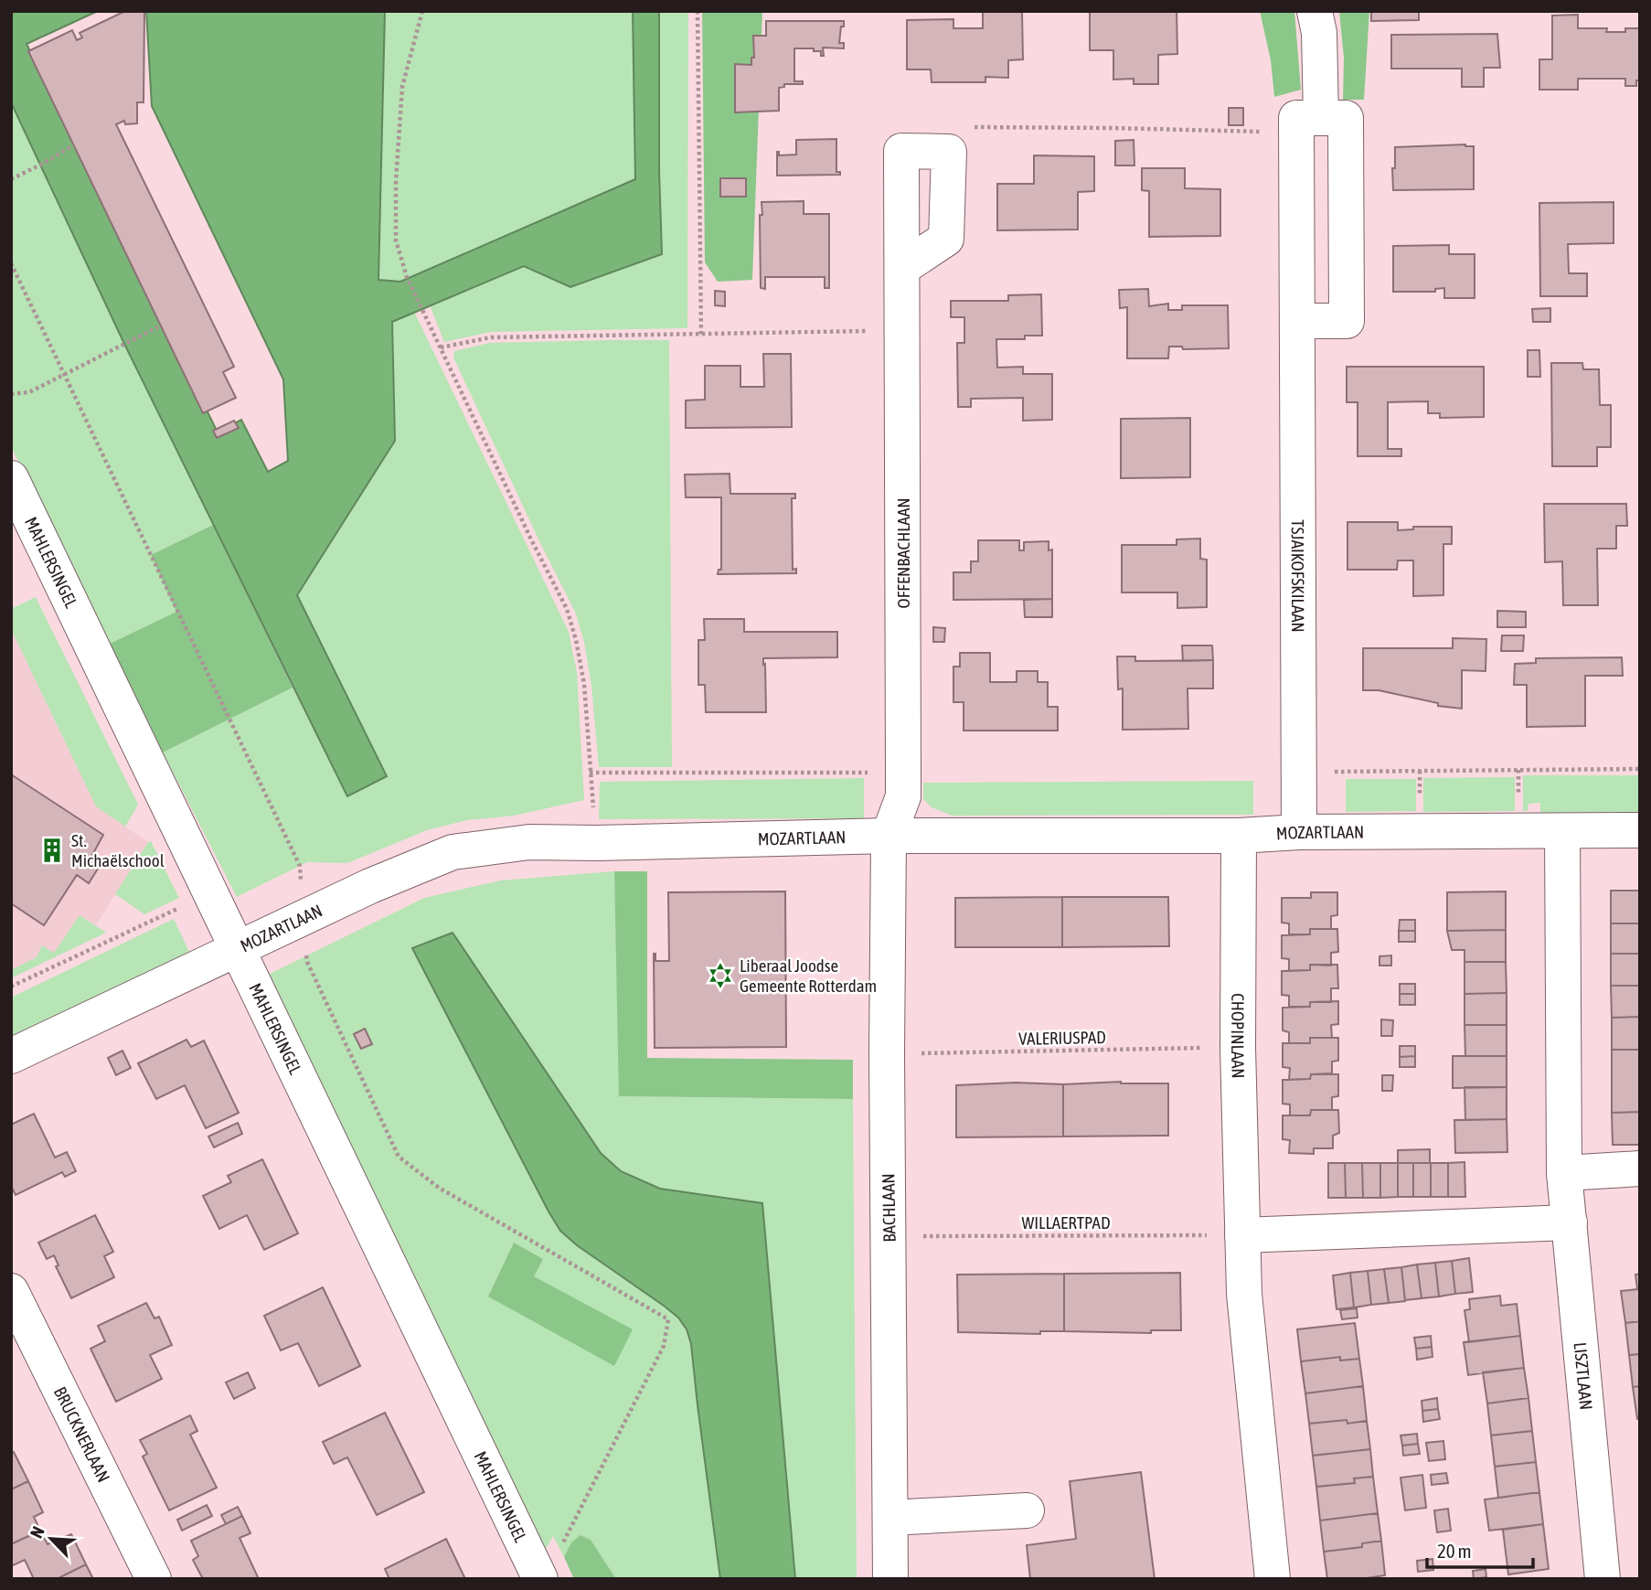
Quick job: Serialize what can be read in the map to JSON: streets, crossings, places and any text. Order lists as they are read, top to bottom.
{
  "streets": {
    "street": [
      "OFFENBACHLAAN",
      "MAHLERSINGEL",
      "TSJAIKOFSKILAAN",
      "MOZARTLAAN",
      "CHOPINLAAN",
      "BACHLAAN",
      "LISZTLAAN",
      "BRUCKNERLAAN"
    ],
    "path": ["VALERIUSPAD", "WILLAERTPAD"]
  },
  "crossings": [
    ["OFFENBACHLAAN", "MOZARTLAAN"],
    ["OFFENBACHLAAN", "BACHLAAN"],
    ["MAHLERSINGEL", "MOZARTLAAN"],
    ["TSJAIKOFSKILAAN", "MOZARTLAAN"],
    ["MOZARTLAAN", "CHOPINLAAN"],
    ["MOZARTLAAN", "BACHLAAN"],
    ["MOZARTLAAN", "LISZTLAAN"],
    ["CHOPINLAAN", "VALERIUSPAD"],
    ["CHOPINLAAN", "WILLAERTPAD"],
    ["VALERIUSPAD", "BACHLAAN"],
    ["BACHLAAN", "WILLAERTPAD"]
  ],
  "places": {
    "building": ["St. Michaëlschool"],
    "synagogue": ["Liberaal Joodse Gemeente Rotterdam"]
  },
  "scale_bar": "20 m",
  "north": "top left"
}
